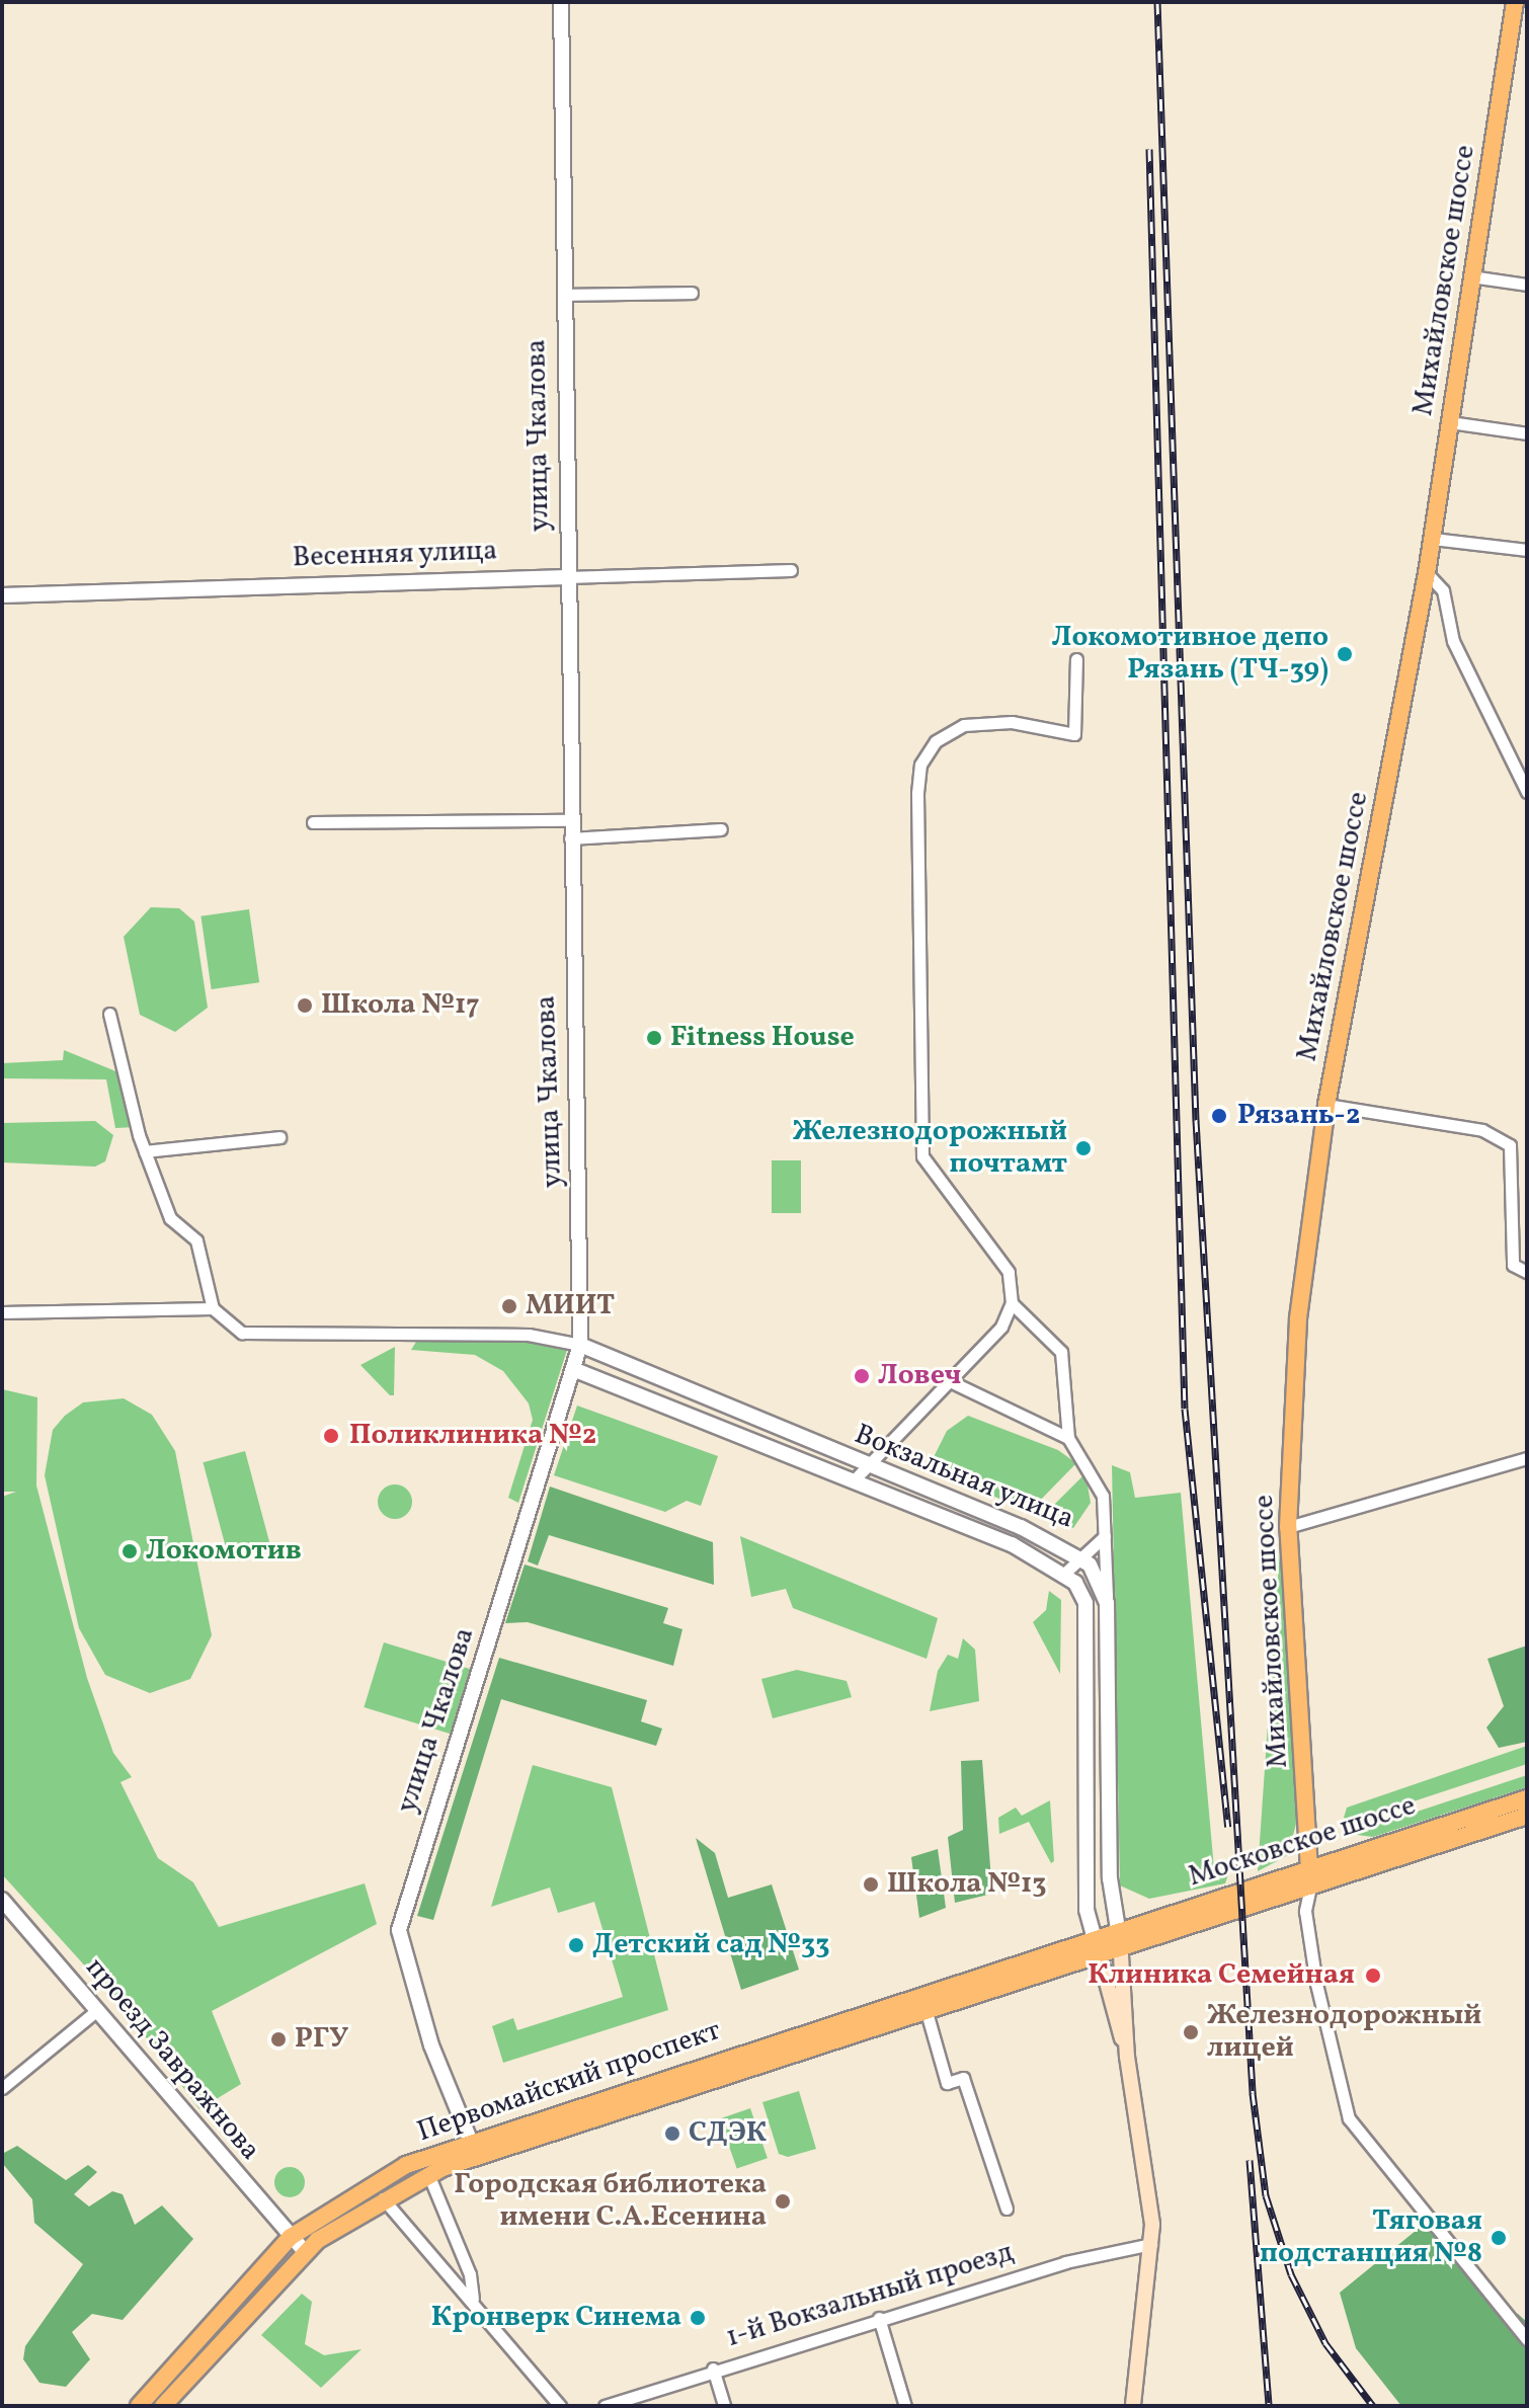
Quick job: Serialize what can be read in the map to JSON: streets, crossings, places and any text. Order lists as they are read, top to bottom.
{
  "streets": {
    "main road": [
      "Михайловское шоссе",
      "Вокзальная улица",
      "Московское шоссе",
      "Первомайский проспект"
    ],
    "street": [
      "улица Чкалова",
      "Весенняя улица",
      "проезд Завражнова",
      "1-й Вокзальный проезд"
    ]
  },
  "crossings": [
    ["Михайловское шоссе", "Московское шоссе"],
    ["улица Чкалова", "Весенняя улица"],
    ["улица Чкалова", "Вокзальная улица"],
    ["улица Чкалова", "Первомайский проспект"],
    ["Вокзальная улица", "Московское шоссе"],
    ["Вокзальная улица", "Первомайский проспект"],
    ["Вокзальная улица", "1-й Вокзальный проезд"],
    ["Московское шоссе", "Первомайский проспект"],
    ["проезд Завражнова", "Первомайский проспект"]
  ],
  "places": [
    "Локомотивное депо Рязань (ТЧ-39)",
    "Школа №17",
    "Fitness House",
    "Рязань-2",
    "Железнодорожный почтамт",
    "МИИТ",
    "Ловеч",
    "Поликлиника №2",
    "Локомотив",
    "Школа №13",
    "Детский сад №33",
    "Клиника Семейная",
    "Железнодорожный лицей",
    "РГУ",
    "СДЭК",
    "Городская библиотека имени С.А.Есенина",
    "Тяговая подстанция №8",
    "Кронверк Синема"
  ]
}
